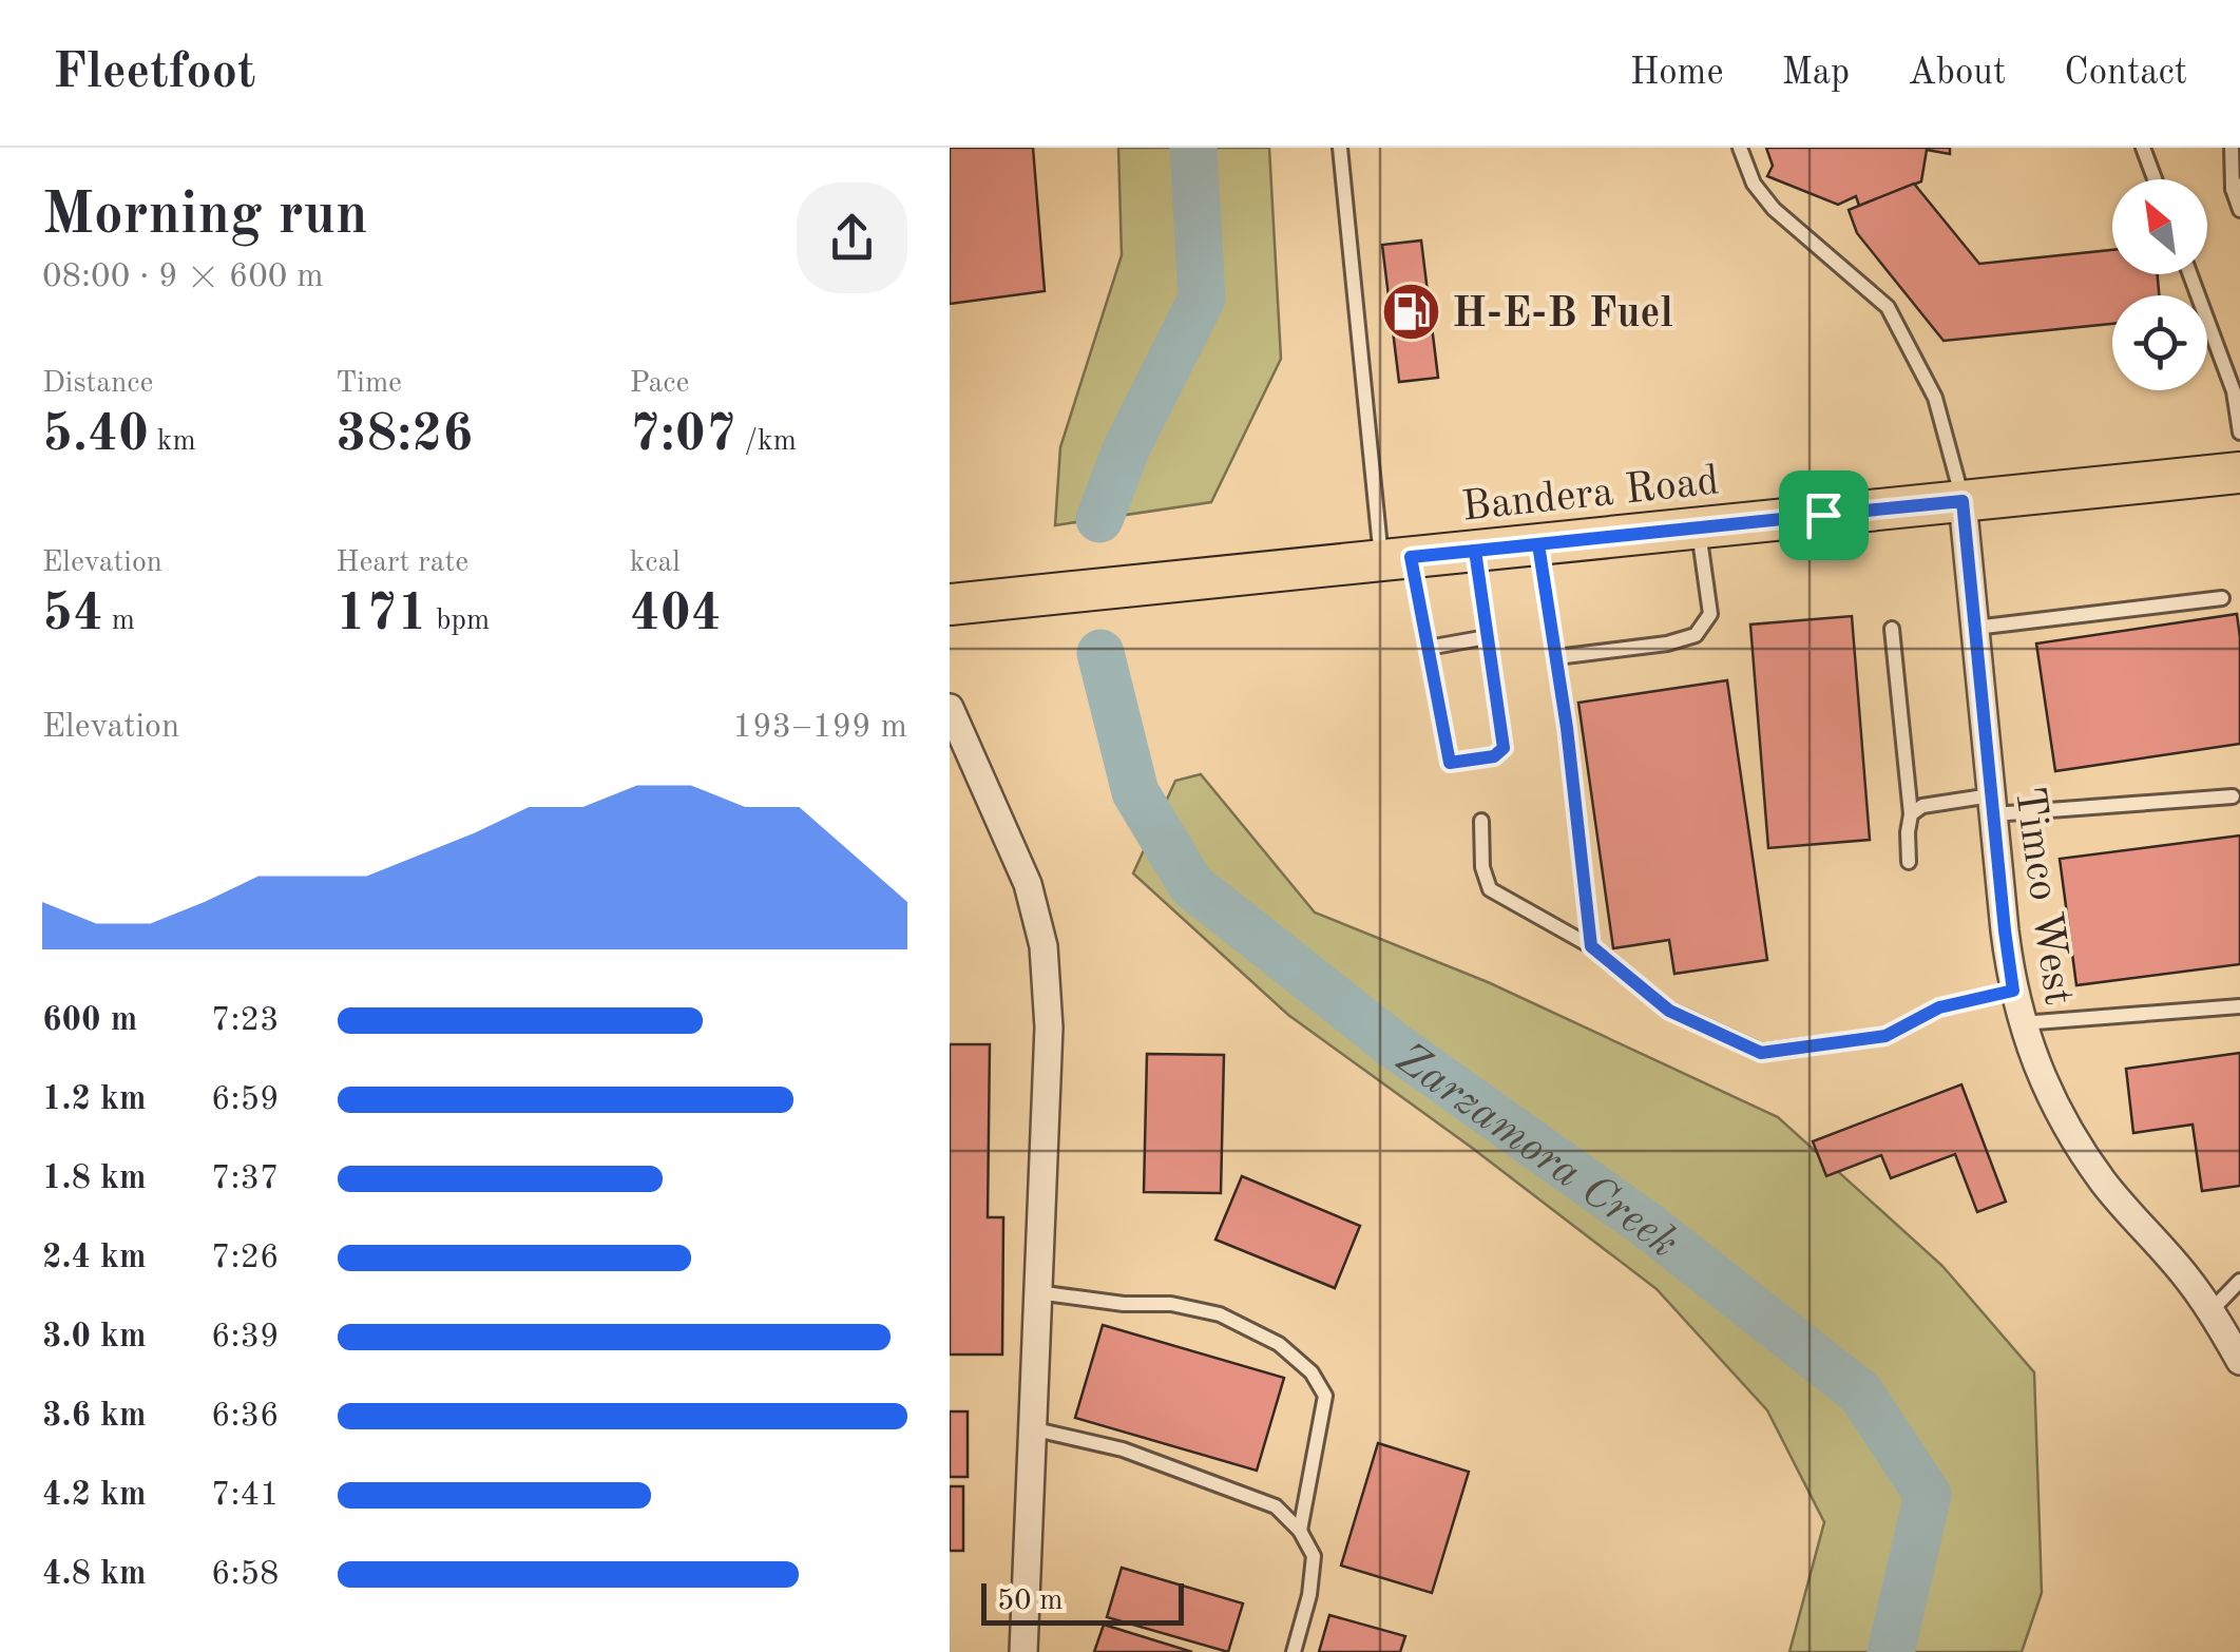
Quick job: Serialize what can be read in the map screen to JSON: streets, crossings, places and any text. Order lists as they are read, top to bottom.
{
  "streets": {
    "main road": ["Bandera Road"],
    "street": ["Timco West"]
  },
  "crossings": [
    ["Bandera Road", "Timco West"]
  ],
  "water": ["Zarzamora Creek"],
  "places": {
    "fuel station": ["H-E-B Fuel"]
  },
  "scale_bar": "50 m",
  "north": "top left",
  "page": {
    "header": "Fleetfoot",
    "nav": [
      "Home",
      "Map",
      "About",
      "Contact"
    ],
    "heading": ["Morning run", "08:00 · 9 × 600 m"],
    "stats": [
      ["Distance", "5.40 km"],
      ["Time", "38:26"],
      ["Pace", "7:07 /km"],
      ["Elevation", "54 m"],
      ["Heart rate", "171 bpm"],
      ["kcal", "404"]
    ],
    "chart": ["Elevation", "193–199 m"],
    "list": [
      {
        "name": "600 m",
        "note": "7:23"
      },
      {
        "name": "1.2 km",
        "note": "6:59"
      },
      {
        "name": "1.8 km",
        "note": "7:37"
      },
      {
        "name": "2.4 km",
        "note": "7:26"
      },
      {
        "name": "3.0 km",
        "note": "6:39"
      },
      {
        "name": "3.6 km",
        "note": "6:36"
      },
      {
        "name": "4.2 km",
        "note": "7:41"
      },
      {
        "name": "4.8 km",
        "note": "6:58"
      }
    ],
    "scale": "50 m"
  }
}
